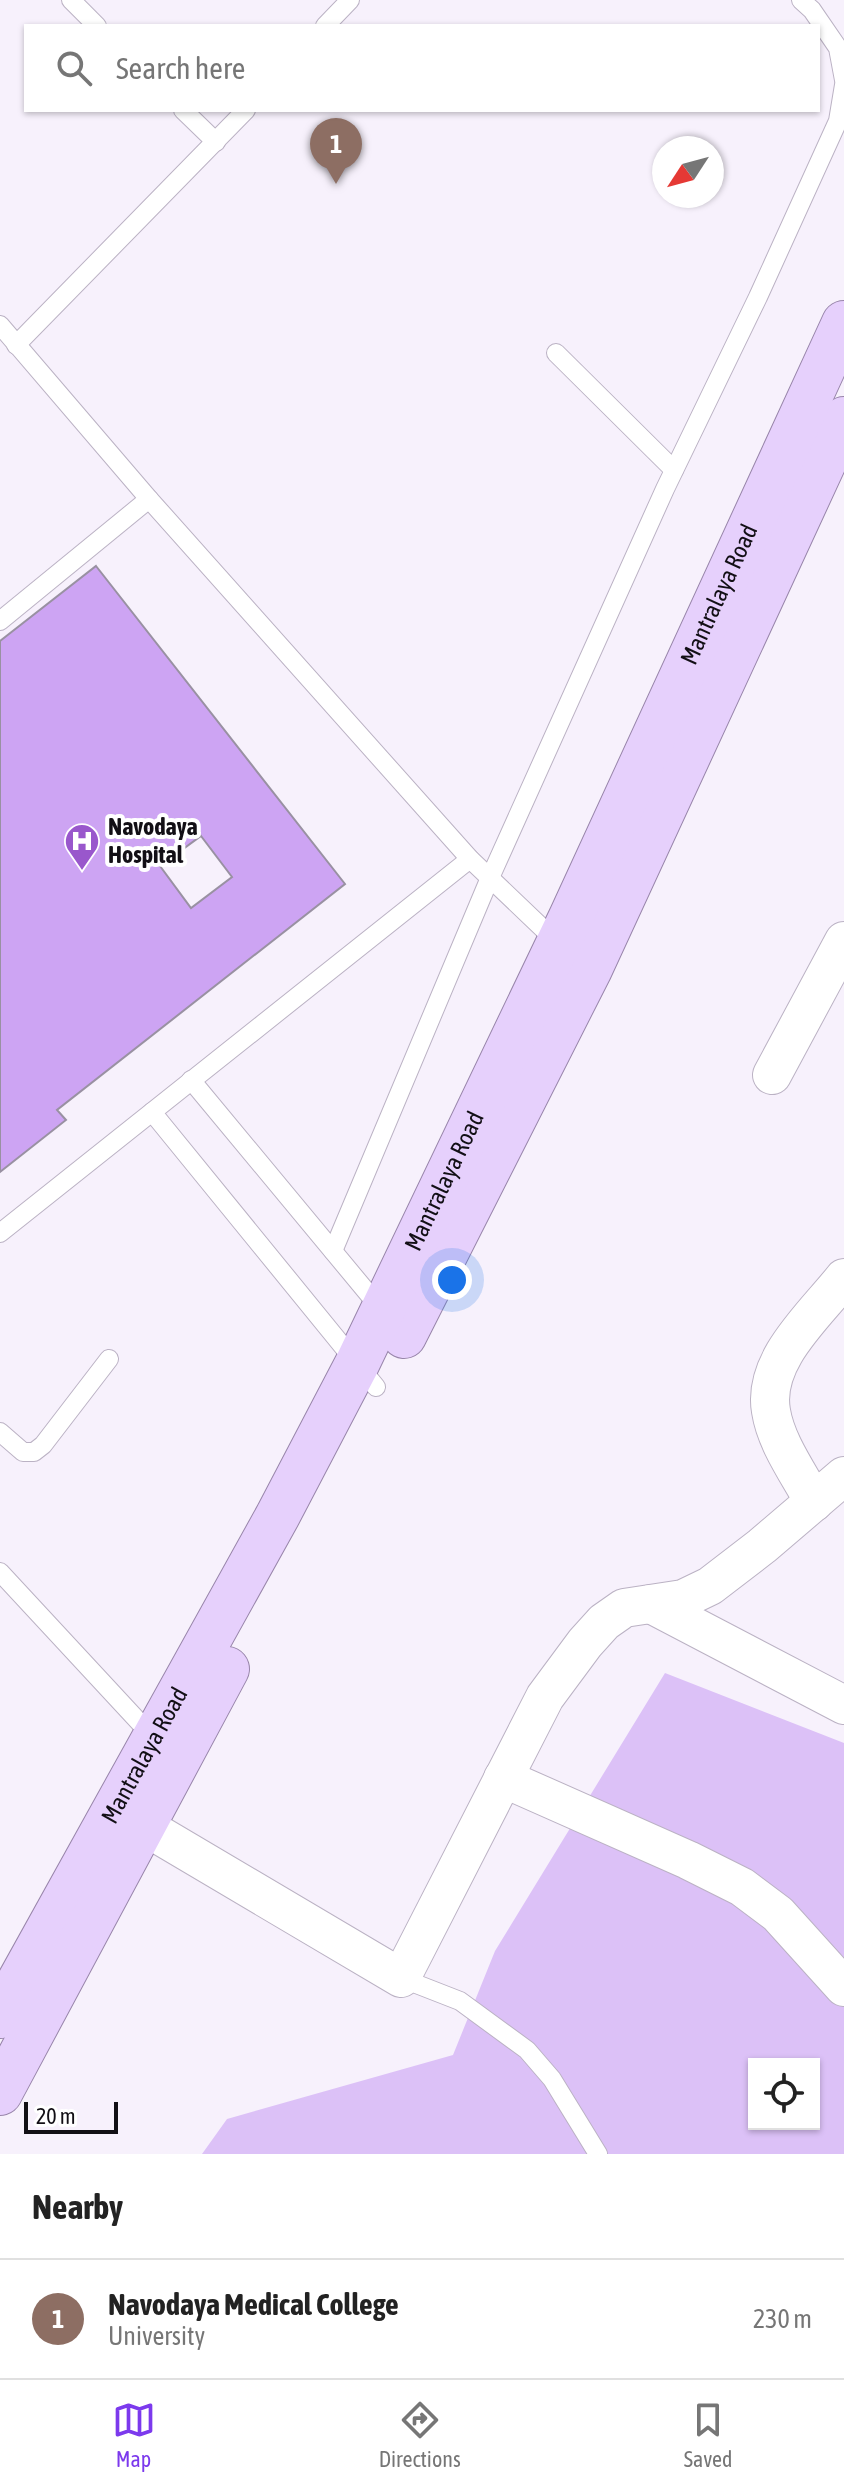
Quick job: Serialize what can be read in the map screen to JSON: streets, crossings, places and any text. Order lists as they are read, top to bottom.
{
  "streets": {
    "highway": ["Mantralaya Road"]
  },
  "places": {
    "hospital": ["Navodaya Hospital"]
  },
  "scale_bar": "20 m",
  "north": "bottom left",
  "page": {
    "search": "Search here",
    "pins": "1",
    "scale": "20 m",
    "heading": "Nearby",
    "list": [
      {
        "mark": "1",
        "name": "Navodaya Medical College",
        "note": "University",
        "value": "230 m"
      }
    ],
    "nav": ["Map", "Directions", "Saved"]
  }
}
